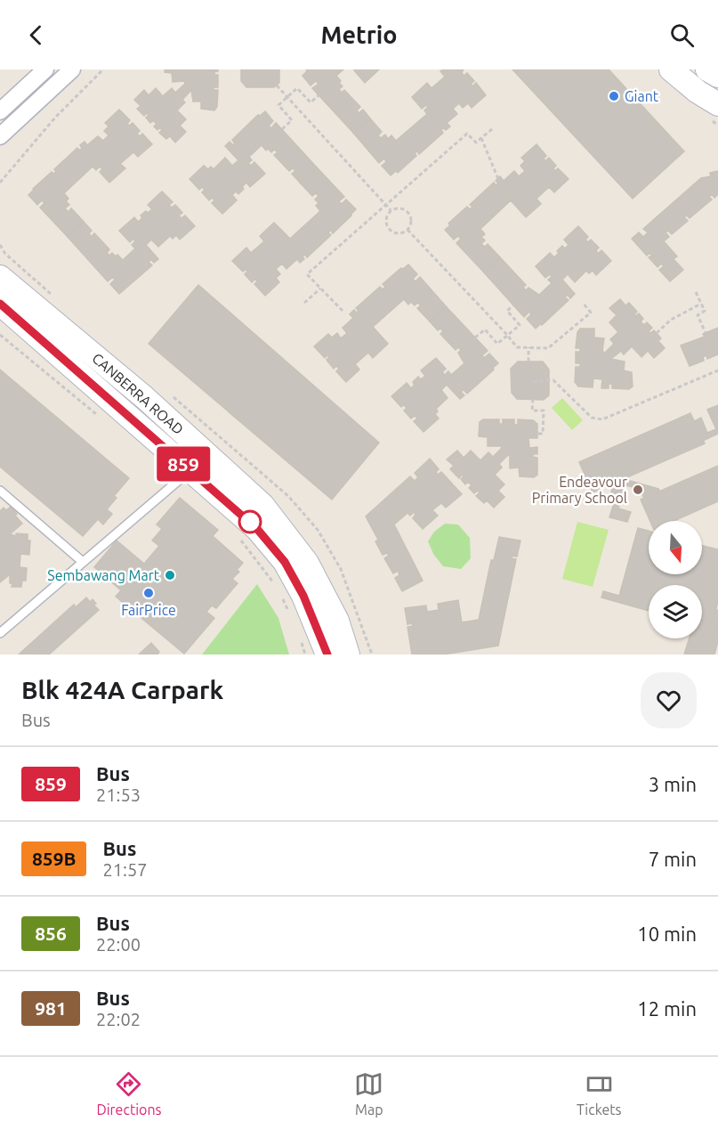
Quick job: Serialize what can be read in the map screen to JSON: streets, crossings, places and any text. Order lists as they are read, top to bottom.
{
  "streets": {
    "main road": ["CANBERRA ROAD"]
  },
  "places": [
    "Giant",
    "Endeavour Primary School",
    "Sembawang Mart",
    "FairPrice"
  ],
  "lines": ["bus line 859"],
  "north": "bottom",
  "page": {
    "header": "Metrio",
    "on_map": "859",
    "heading": ["Blk 424A Carpark", "Bus"],
    "list": [
      {
        "mark": "859",
        "name": "Bus",
        "note": "21:53",
        "value": "3 min"
      },
      {
        "mark": "859B",
        "name": "Bus",
        "note": "21:57",
        "value": "7 min"
      },
      {
        "mark": "856",
        "name": "Bus",
        "note": "22:00",
        "value": "10 min"
      },
      {
        "mark": "981",
        "name": "Bus",
        "note": "22:02",
        "value": "12 min"
      }
    ],
    "tabs": ["Directions", "Map", "Tickets"]
  }
}
